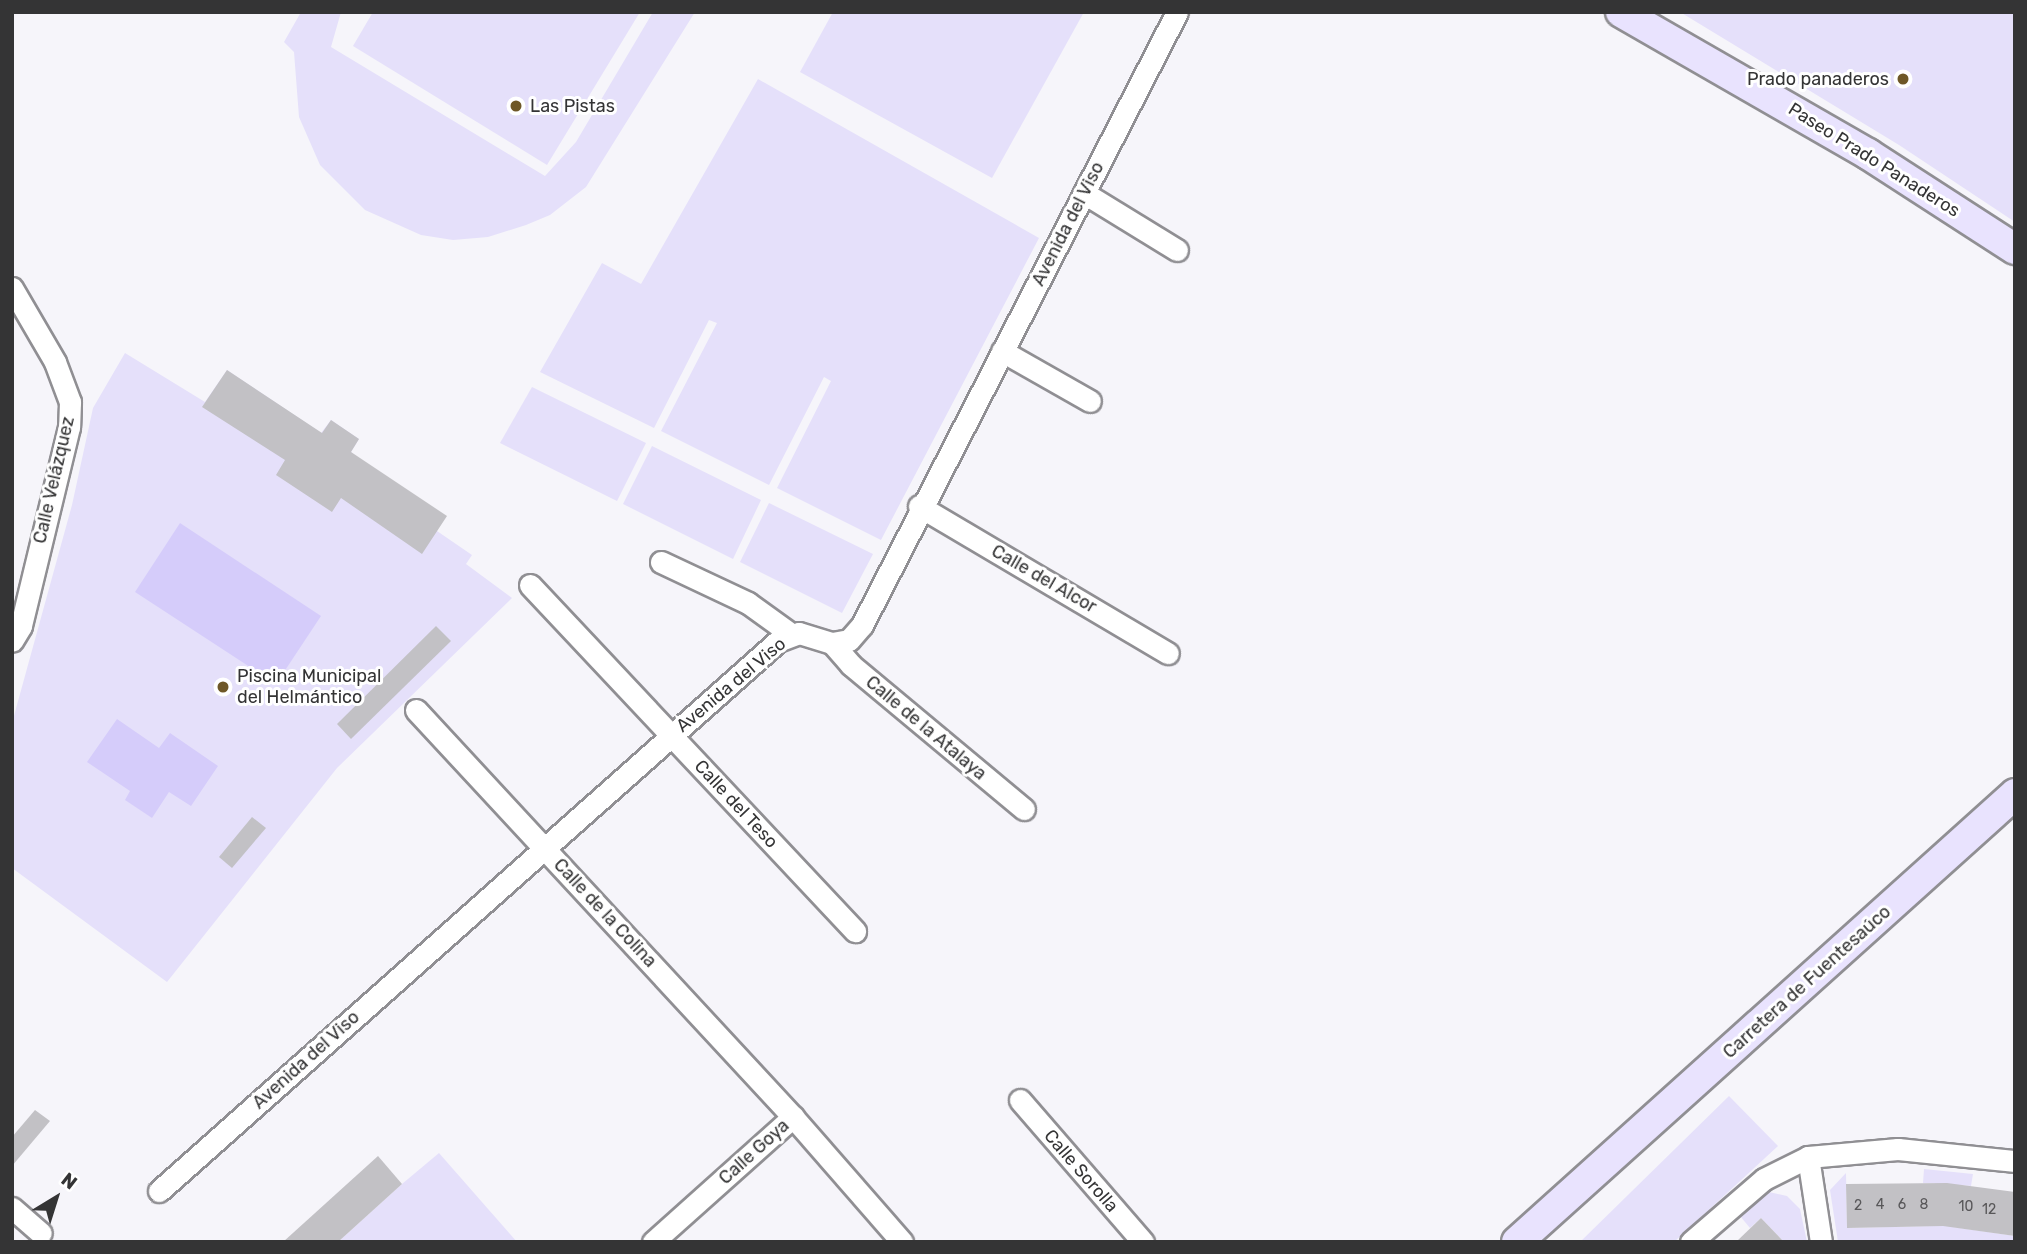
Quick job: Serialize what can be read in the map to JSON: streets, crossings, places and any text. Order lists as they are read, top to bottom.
{
  "streets": {
    "main road": ["Paseo Prado Panaderos", "Carretera de Fuentesaúco"],
    "street": [
      "Avenida del Viso",
      "Calle Velázquez",
      "Calle del Alcor",
      "Calle de la Atalaya",
      "Calle del Teso",
      "Calle de la Colina",
      "Calle Goya",
      "Calle Sorolla"
    ]
  },
  "crossings": [
    ["Avenida del Viso", "Calle del Alcor"],
    ["Avenida del Viso", "Calle de la Atalaya"],
    ["Avenida del Viso", "Calle del Teso"],
    ["Avenida del Viso", "Calle de la Colina"],
    ["Calle de la Colina", "Calle Goya"]
  ],
  "places": ["Prado panaderos", "Las Pistas", "Piscina Municipal del Helmántico"],
  "house_numbers": [
    "4",
    "6",
    "8",
    "2",
    "10",
    "12"
  ],
  "north": "top right"
}
